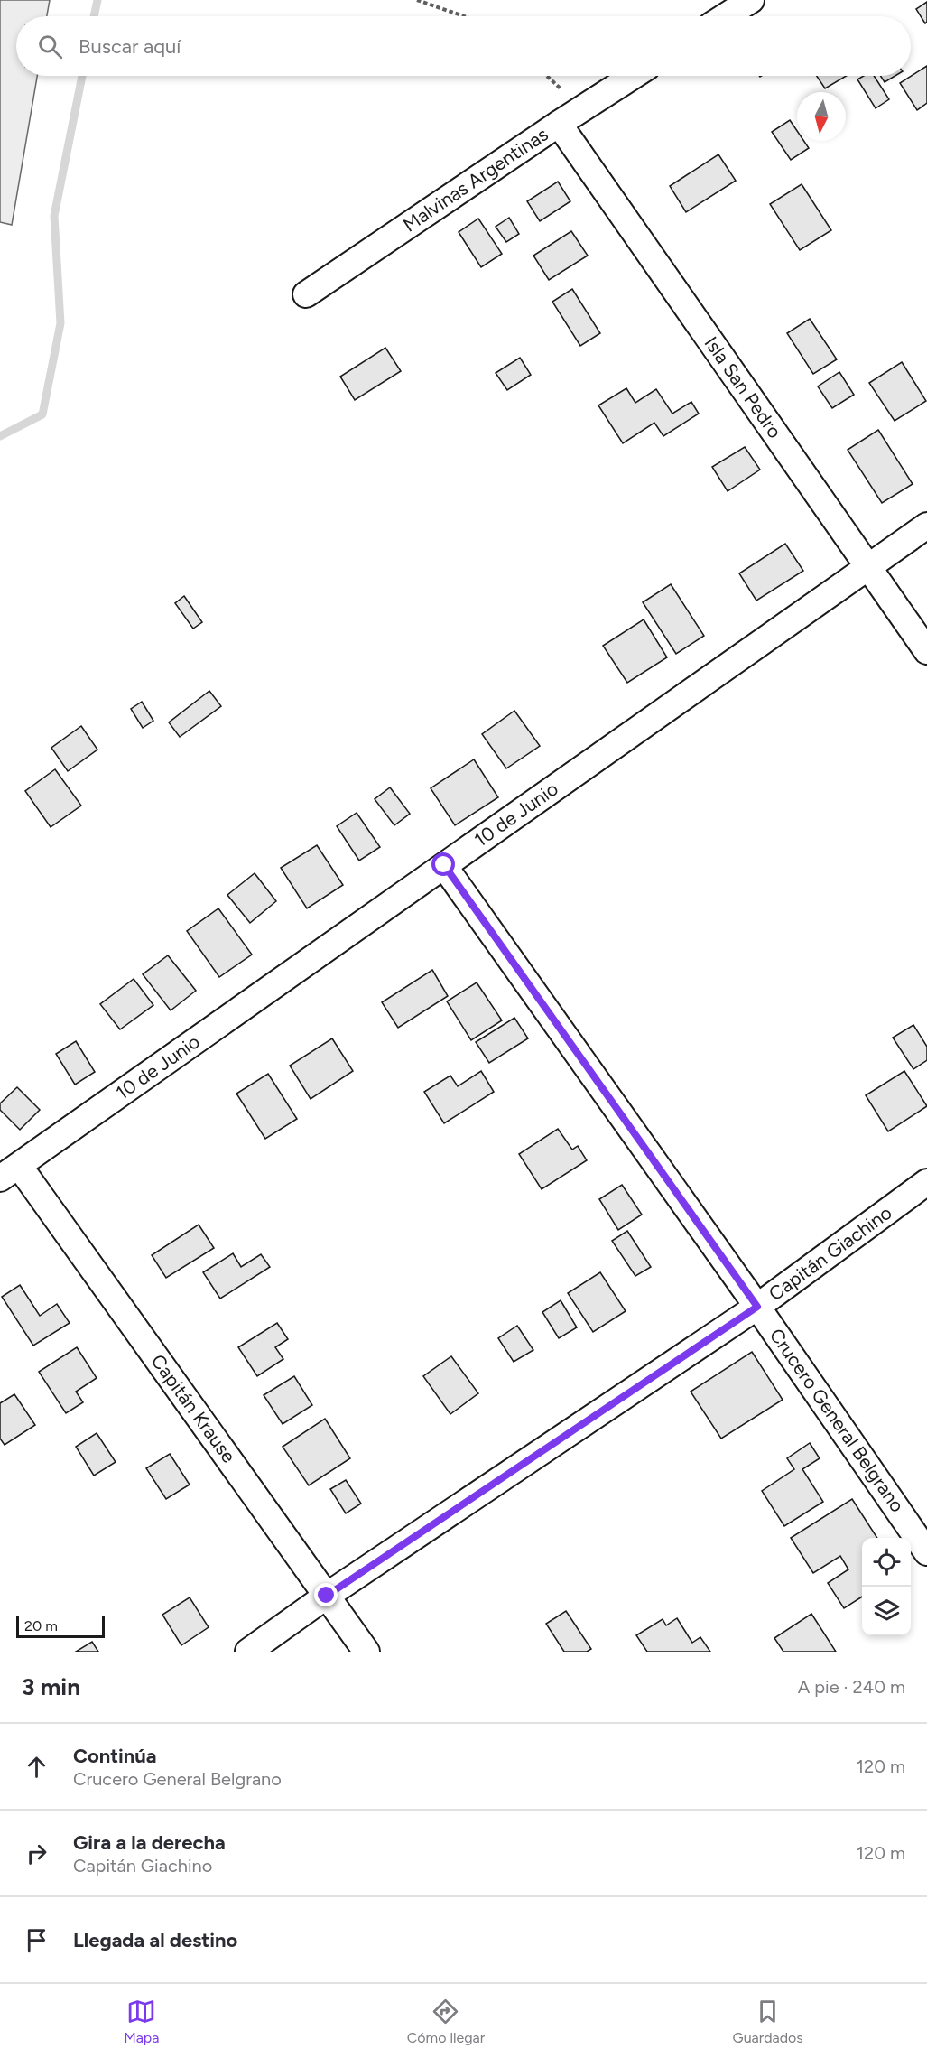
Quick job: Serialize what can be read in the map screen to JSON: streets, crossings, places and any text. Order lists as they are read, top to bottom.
{
  "streets": {
    "street": [
      "Malvinas Argentinas",
      "Isla San Pedro",
      "10 de Junio",
      "Capitán Giachino",
      "Capitán Krause",
      "Crucero General Belgrano"
    ]
  },
  "crossings": [
    ["Malvinas Argentinas", "Isla San Pedro"],
    ["Isla San Pedro", "10 de Junio"],
    ["10 de Junio", "Capitán Krause"],
    ["10 de Junio", "Crucero General Belgrano"],
    ["Capitán Giachino", "Capitán Krause"],
    ["Capitán Giachino", "Crucero General Belgrano"]
  ],
  "scale_bar": "20 m",
  "north": "bottom",
  "page": {
    "search": "Buscar aquí",
    "scale": "20 m",
    "heading": ["3 min", "A pie · 240 m"],
    "list": [
      ["Continúa", "Crucero General Belgrano", "120 m"],
      ["Gira a la derecha", "Capitán Giachino", "120 m"],
      "Llegada al destino"
    ],
    "nav": ["Mapa", "Cómo llegar", "Guardados"]
  }
}
